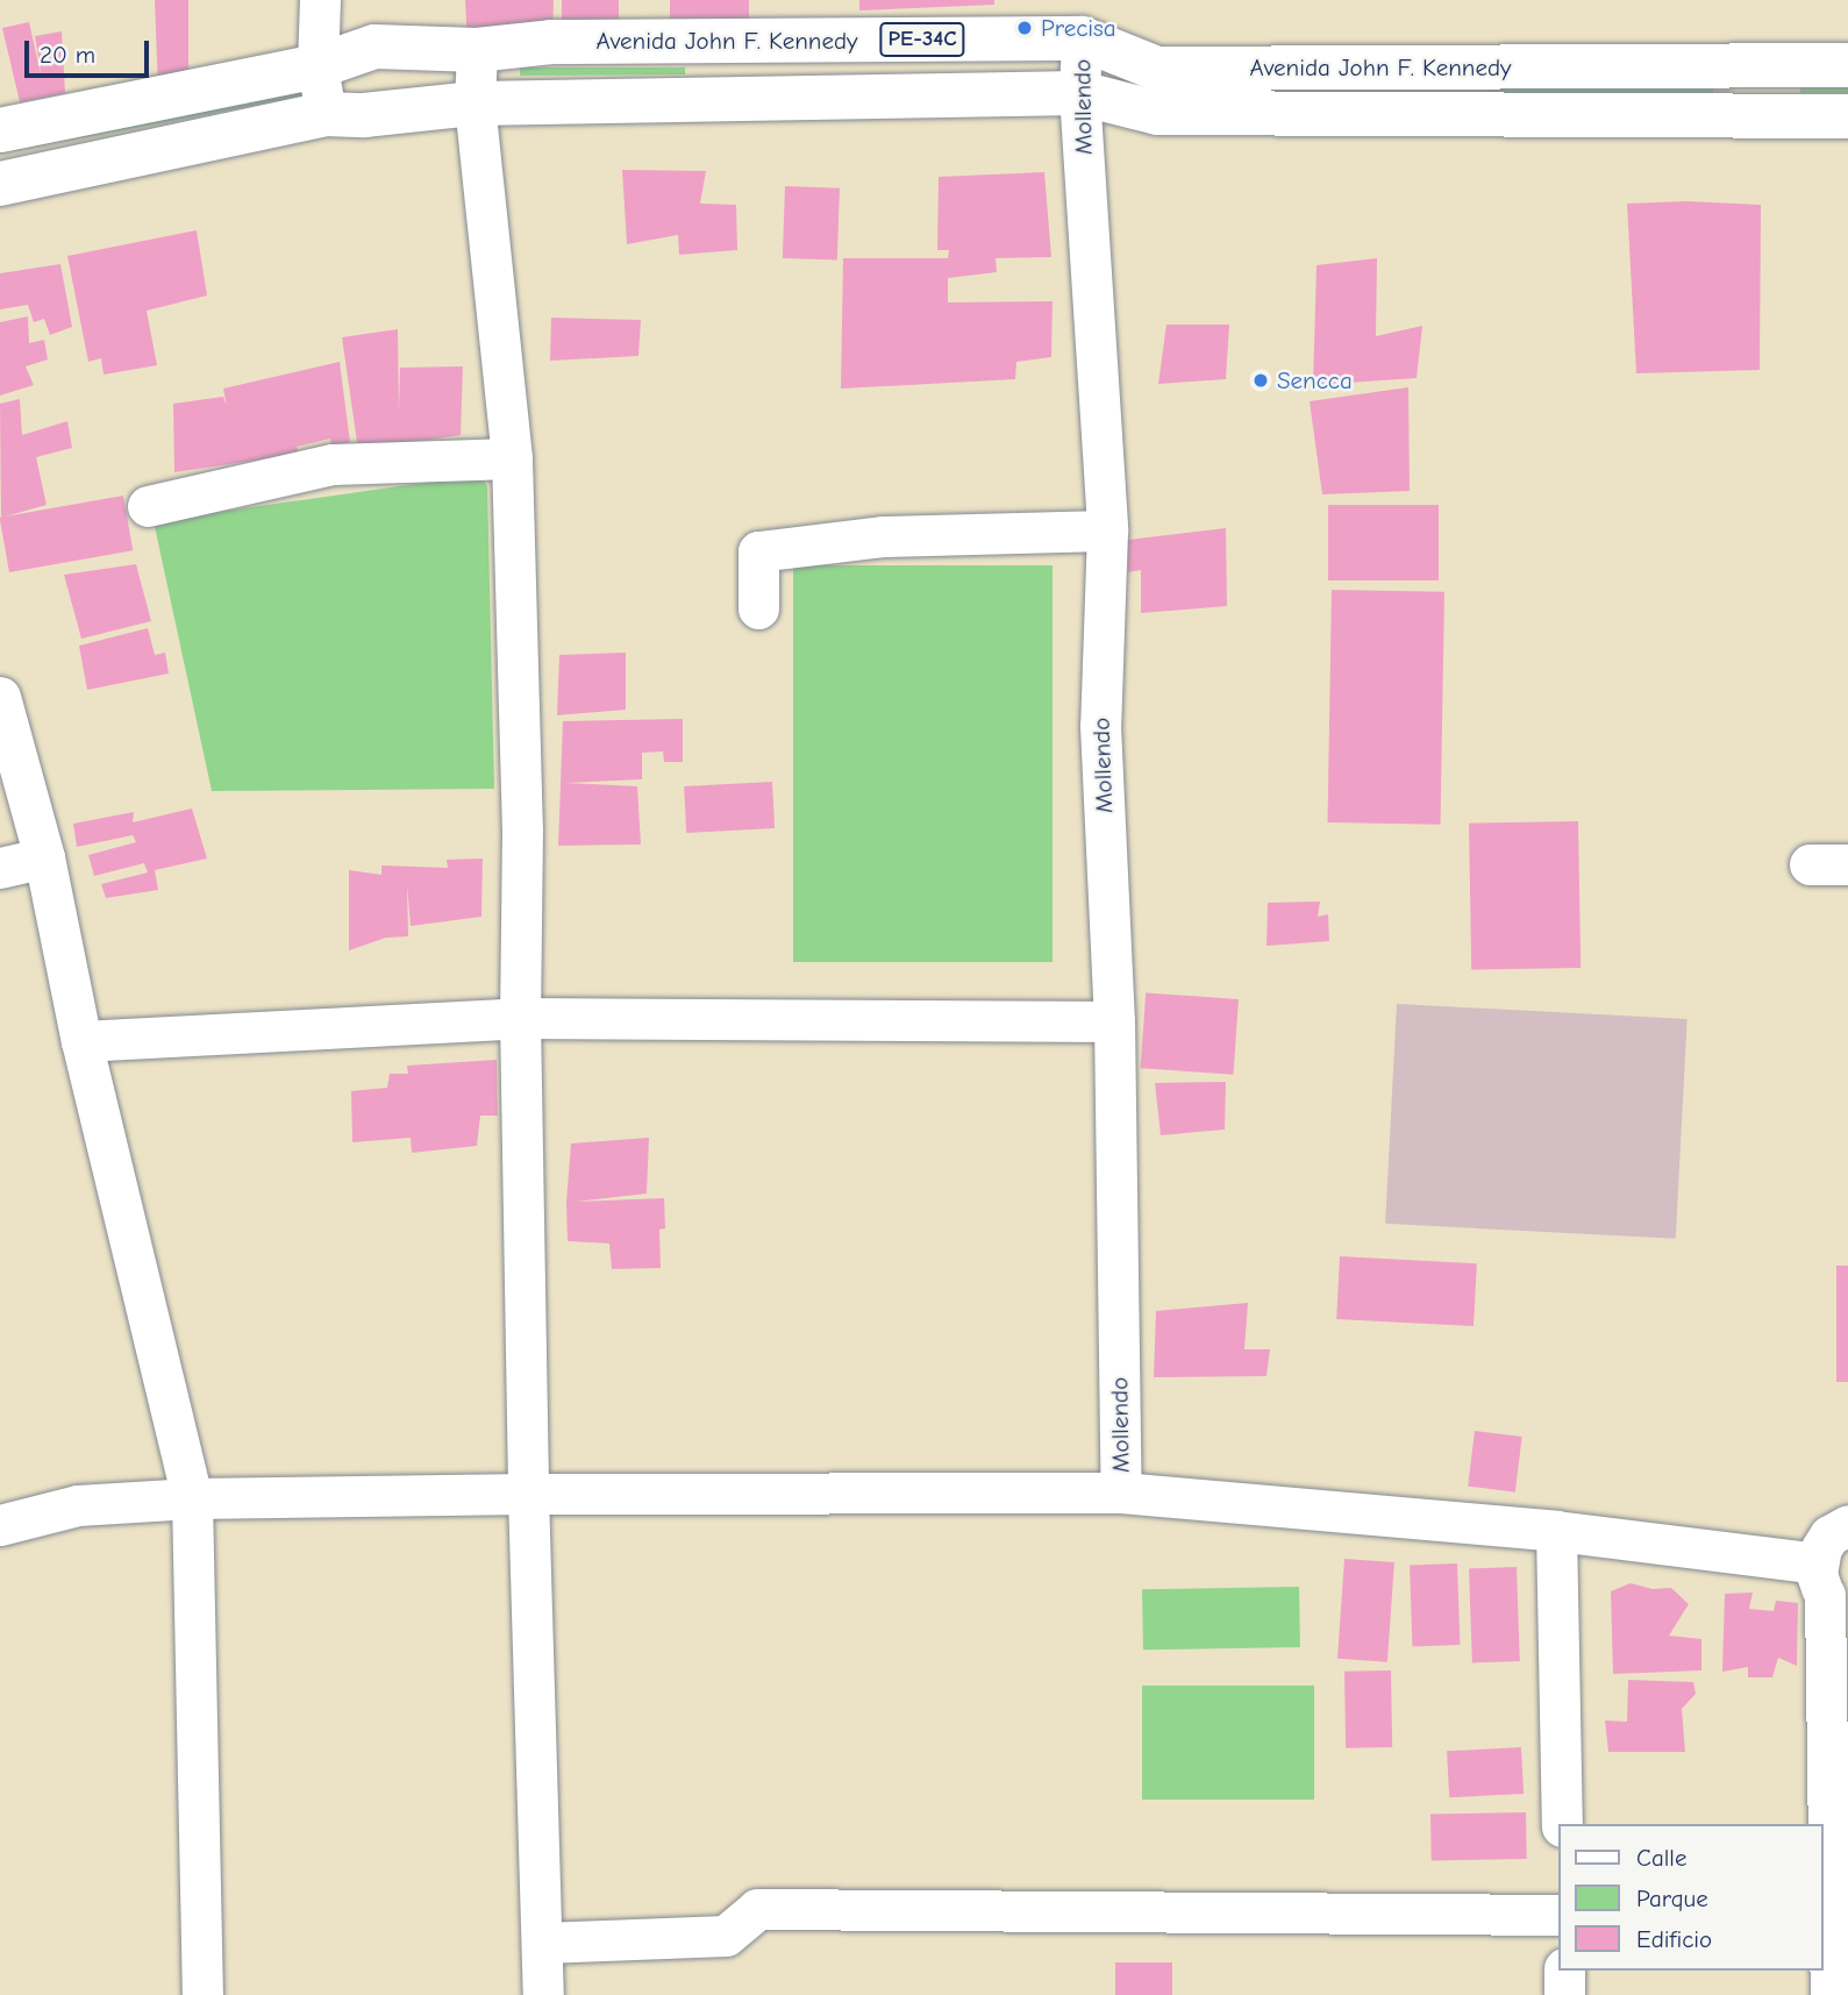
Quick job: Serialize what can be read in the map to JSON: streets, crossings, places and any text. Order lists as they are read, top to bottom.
{
  "streets": {
    "main road": ["PE-34C", "Avenida John F. Kennedy"],
    "street": ["Mollendo"]
  },
  "crossings": [
    ["Avenida John F. Kennedy", "Mollendo"]
  ],
  "places": ["Precisa", "Sencca"],
  "legend": ["Calle", "Parque", "Edificio"],
  "scale_bar": "20 m"
}
